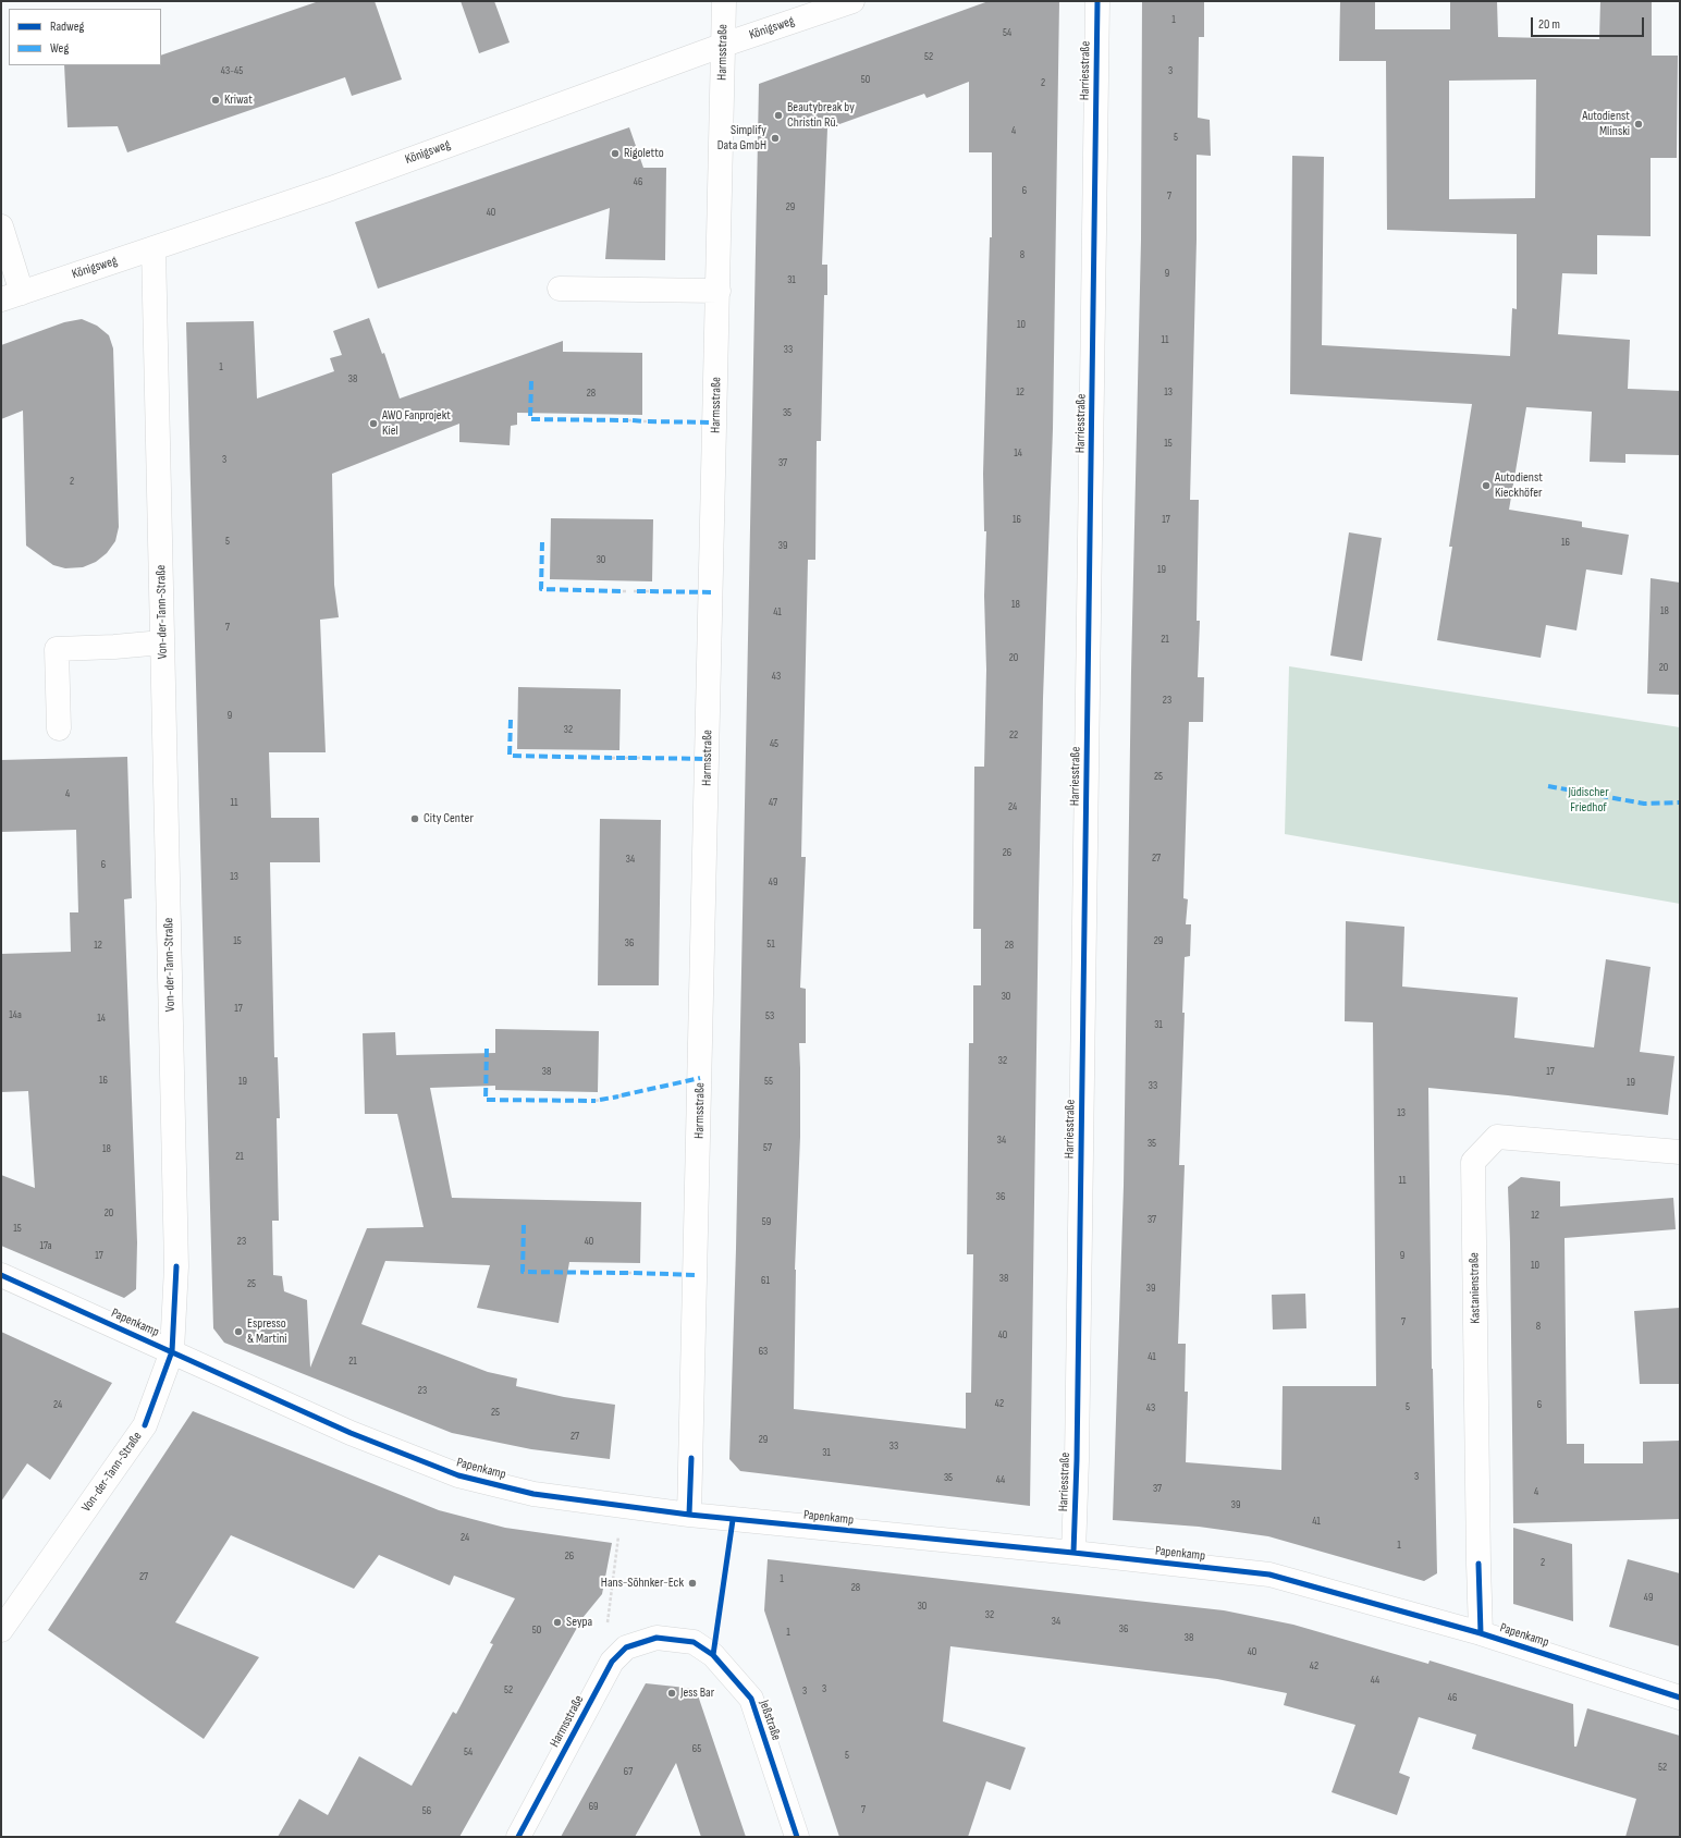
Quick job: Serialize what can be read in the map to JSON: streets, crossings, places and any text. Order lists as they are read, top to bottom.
{
  "streets": {
    "street": [
      "Königsweg",
      "Harmsstraße",
      "Harriesstraße",
      "Von-der-Tann-Straße",
      "Kastanienstraße",
      "Papenkamp",
      "Jeßstraße"
    ]
  },
  "crossings": [
    ["Königsweg", "Harmsstraße"],
    ["Königsweg", "Von-der-Tann-Straße"],
    ["Harmsstraße", "Papenkamp"],
    ["Harmsstraße", "Jeßstraße"],
    ["Harriesstraße", "Papenkamp"],
    ["Von-der-Tann-Straße", "Papenkamp"],
    ["Kastanienstraße", "Papenkamp"]
  ],
  "parks": ["Jüdischer Friedhof"],
  "places": [
    "Kriwat",
    "Beautybreak by Christin Rü.",
    "Autodienst Mlinski",
    "Simplify Data GmbH",
    "Rigoletto",
    "AWO Fanprojekt Kiel",
    "Autodienst Kieckhöfer",
    "City Center",
    "Espresso & Martini",
    "Hans-Söhnker-Eck",
    "Seypa",
    "Jess Bar"
  ],
  "house_numbers": [
    "1",
    "54",
    "52",
    "43-45",
    "3",
    "50",
    "2",
    "4",
    "5",
    "46",
    "6",
    "7",
    "29",
    "40",
    "8",
    "9",
    "31",
    "10",
    "11",
    "33",
    "1",
    "38",
    "12",
    "13",
    "28",
    "35",
    "15",
    "14",
    "3",
    "37",
    "2",
    "16",
    "17",
    "5",
    "16",
    "39",
    "30",
    "19",
    "18",
    "18",
    "41",
    "7",
    "21",
    "20",
    "20",
    "43",
    "23",
    "9",
    "32",
    "22",
    "45",
    "25",
    "4",
    "11",
    "47",
    "24",
    "26",
    "27",
    "34",
    "6",
    "13",
    "49",
    "15",
    "29",
    "36",
    "51",
    "12",
    "28",
    "30",
    "17",
    "14a",
    "53",
    "14",
    "31",
    "32",
    "38",
    "17",
    "16",
    "19",
    "55",
    "19",
    "33",
    "13",
    "34",
    "35",
    "57",
    "18",
    "21",
    "11",
    "36",
    "20",
    "12",
    "37",
    "59",
    "15",
    "23",
    "40",
    "17a",
    "17",
    "9",
    "10",
    "38",
    "61",
    "25",
    "39",
    "7",
    "8",
    "40",
    "63",
    "41",
    "21",
    "23",
    "42",
    "24",
    "6",
    "5",
    "43",
    "25",
    "27",
    "29",
    "33",
    "31",
    "3",
    "35",
    "44",
    "37",
    "4",
    "39",
    "41",
    "24",
    "1",
    "26",
    "2",
    "27",
    "1",
    "28",
    "49",
    "30",
    "32",
    "34",
    "36",
    "50",
    "1",
    "38",
    "40",
    "42",
    "44",
    "3",
    "52",
    "3",
    "46",
    "65",
    "54",
    "5",
    "52",
    "67",
    "69",
    "7",
    "56"
  ],
  "legend": ["Radweg", "Weg"],
  "scale_bar": "20 m"
}
